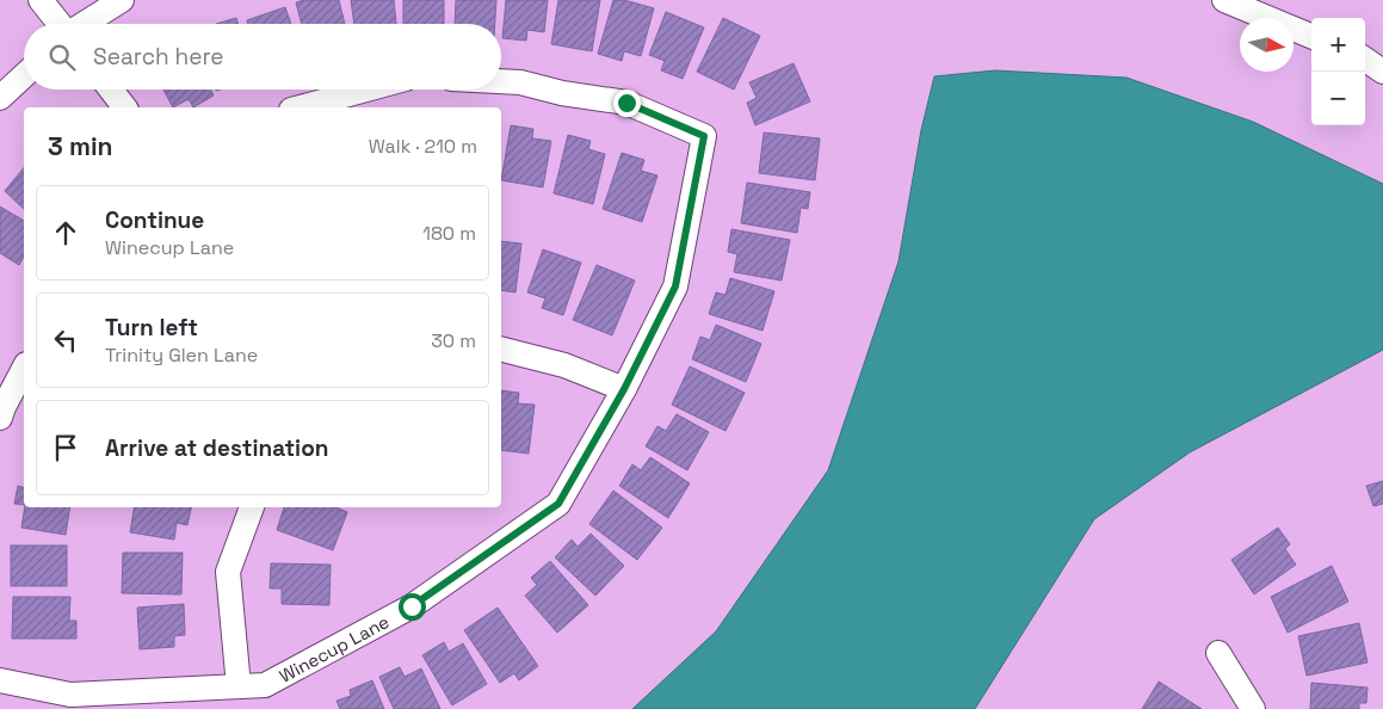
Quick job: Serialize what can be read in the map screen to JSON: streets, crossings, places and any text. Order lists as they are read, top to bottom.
{
  "streets": {
    "street": ["Winecup Lane"]
  },
  "north": "right",
  "page": {
    "map_buttons": ["+", "−"],
    "search": "Search here",
    "heading": ["3 min", "Walk · 210 m"],
    "list": [
      ["Continue", "Winecup Lane", "180 m"],
      ["Turn left", "Trinity Glen Lane", "30 m"],
      "Arrive at destination"
    ]
  }
}
